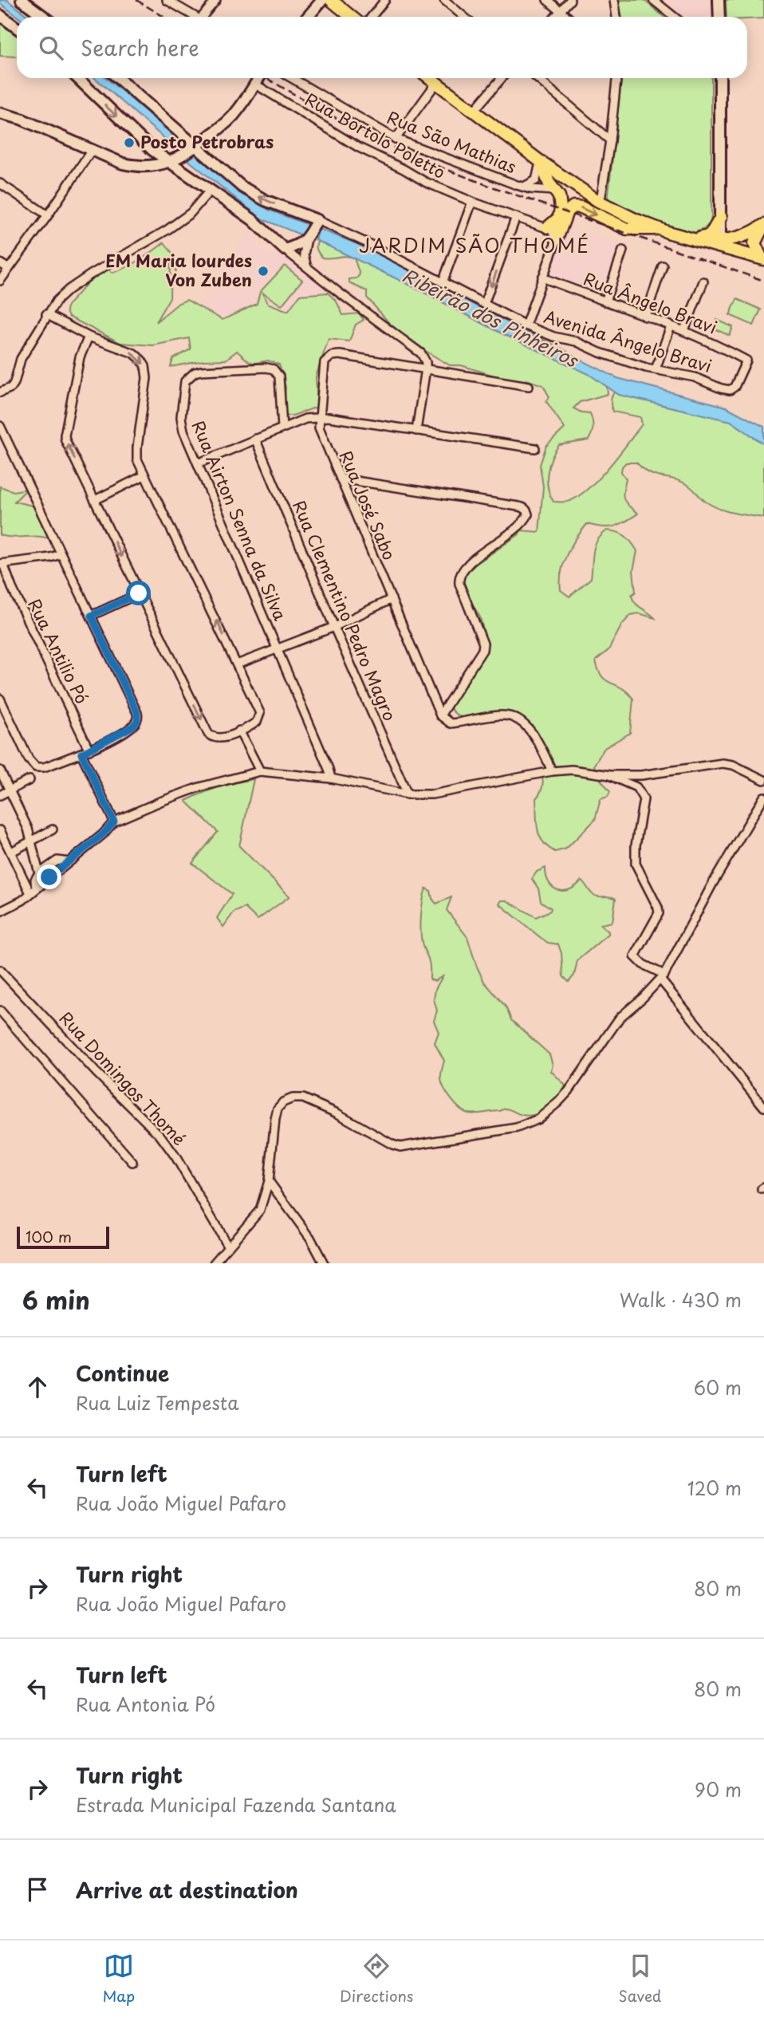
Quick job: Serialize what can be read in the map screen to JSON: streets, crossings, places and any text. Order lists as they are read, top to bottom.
{
  "streets": {
    "street": [
      "Rua Bortolo Poletto",
      "Rua São Mathias",
      "Rua Ângelo Bravi",
      "Avenida Ângelo Bravi",
      "Rua José Sabo",
      "Rua Airton Senna da Silva",
      "Rua Clementino Pedro Magro",
      "Rua Antilio Pó",
      "Rua Domingos Thomé"
    ]
  },
  "crossings": [
    ["Rua Ângelo Bravi", "Avenida Ângelo Bravi"]
  ],
  "districts": ["JARDIM SÃO THOMÉ"],
  "water": ["Ribeirão dos Pinheiros"],
  "places": ["Posto Petrobras", "EM Maria lourdes Von Zuben"],
  "scale_bar": "100 m",
  "page": {
    "search": "Search here",
    "scale": "100 m",
    "heading": ["6 min", "Walk · 430 m"],
    "list": [
      ["Continue", "Rua Luiz Tempesta", "60 m"],
      ["Turn left", "Rua João Miguel Pafaro", "120 m"],
      ["Turn right", "Rua João Miguel Pafaro", "80 m"],
      ["Turn left", "Rua Antonia Pó", "80 m"],
      ["Turn right", "Estrada Municipal Fazenda Santana", "90 m"],
      "Arrive at destination"
    ],
    "nav": ["Map", "Directions", "Saved"]
  }
}
